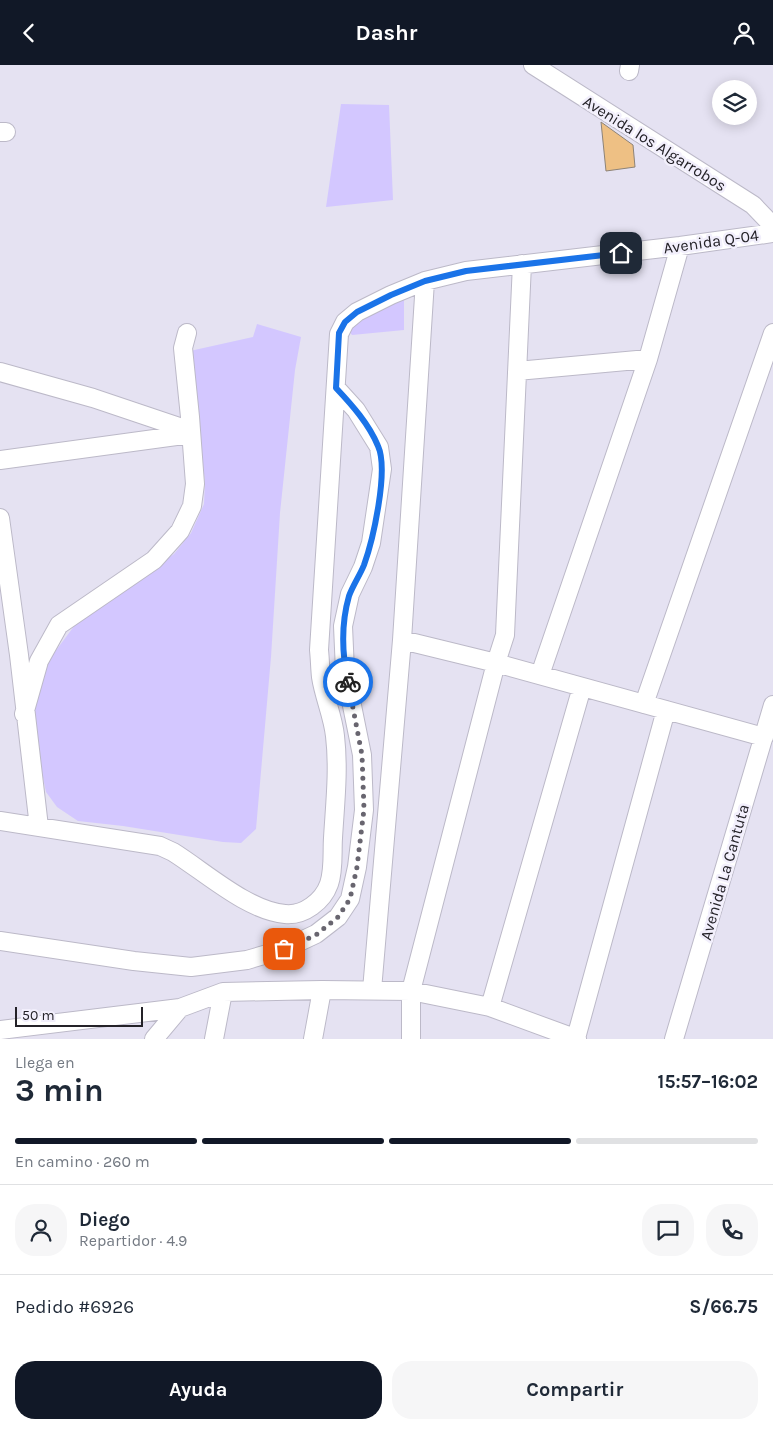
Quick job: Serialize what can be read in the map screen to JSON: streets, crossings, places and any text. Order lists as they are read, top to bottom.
{
  "streets": {
    "street": ["Avenida los Algarrobos", "Avenida Q-04", "Avenida La Cantuta"]
  },
  "scale_bar": "50 m",
  "page": {
    "header": "Dashr",
    "scale": "50 m",
    "heading": ["3 min", "Llega en", "15:57–16:02"],
    "panel": [
      "Diego",
      "Repartidor · 4.9",
      "Pedido #6926",
      "S/66.75"
    ],
    "bar": "En camino · 260 m",
    "buttons": ["Ayuda", "Compartir"]
  }
}
